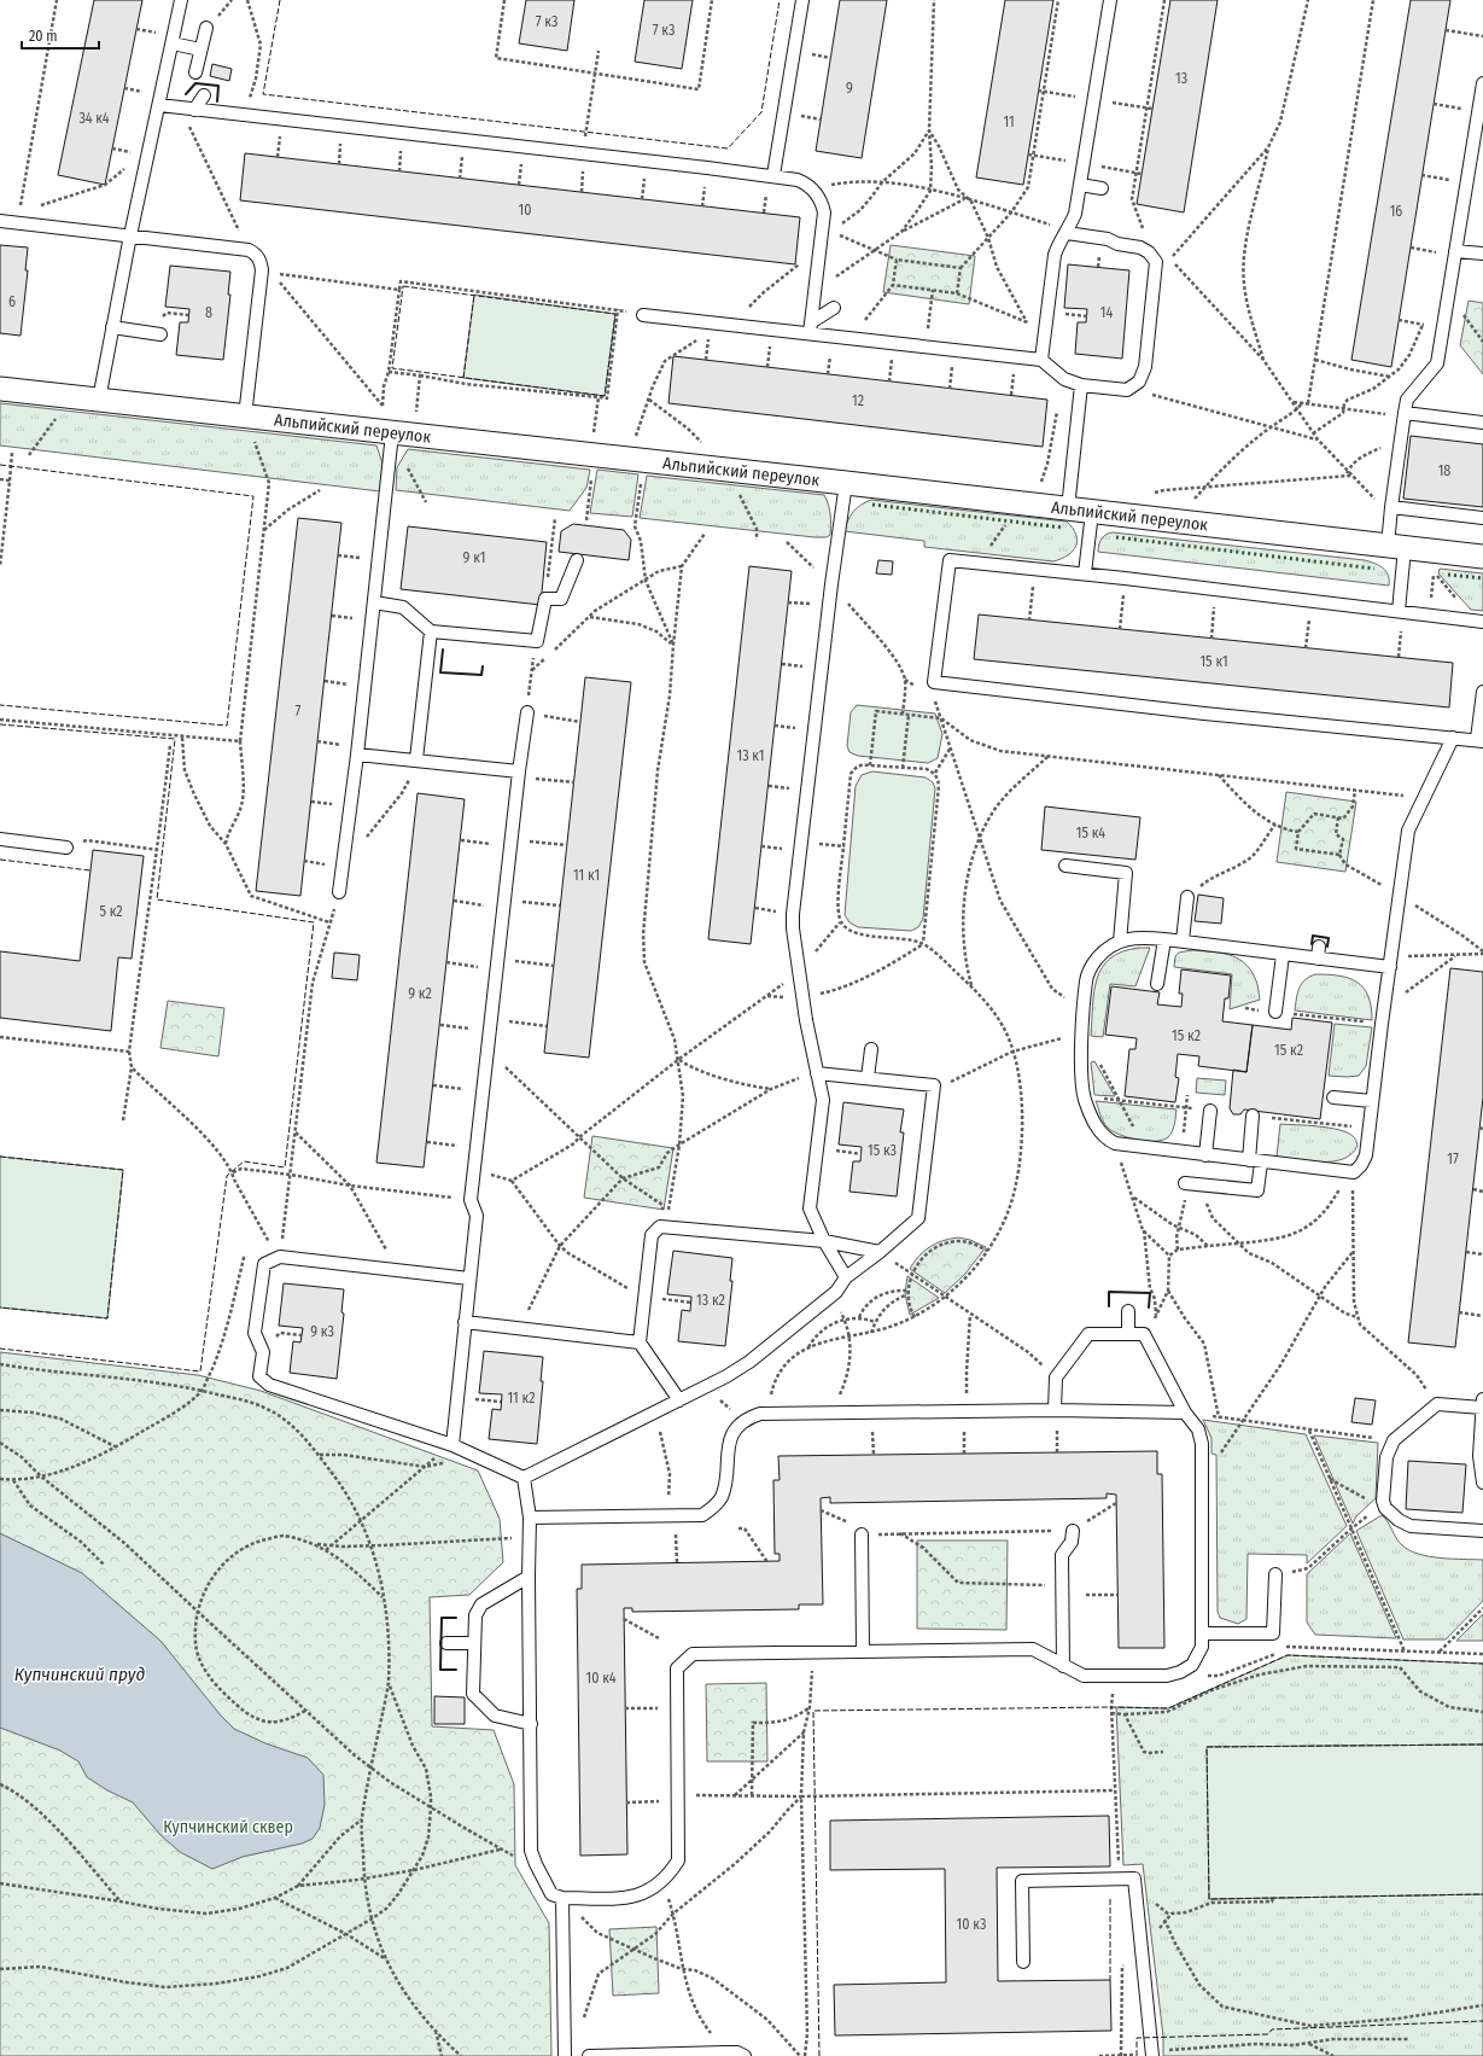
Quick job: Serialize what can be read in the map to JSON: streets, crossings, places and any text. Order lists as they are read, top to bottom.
{
  "streets": {
    "street": ["Альпийский переулок"]
  },
  "water": ["Купчинский пруд"],
  "parks": ["Купчинский сквер"],
  "house_numbers": [
    "7 к3",
    "7 к3",
    "13",
    "9",
    "34 к4",
    "11",
    "10",
    "16",
    "6",
    "8",
    "14",
    "12",
    "18",
    "9 к1",
    "15 к1",
    "7",
    "13 к1",
    "15 к4",
    "11 к1",
    "5 к2",
    "9 к2",
    "15 к2",
    "15 к2",
    "15 к3",
    "17",
    "13 к2",
    "9 к3",
    "11 к2",
    "10 к4",
    "10 к3"
  ],
  "scale_bar": "20 m"
}
